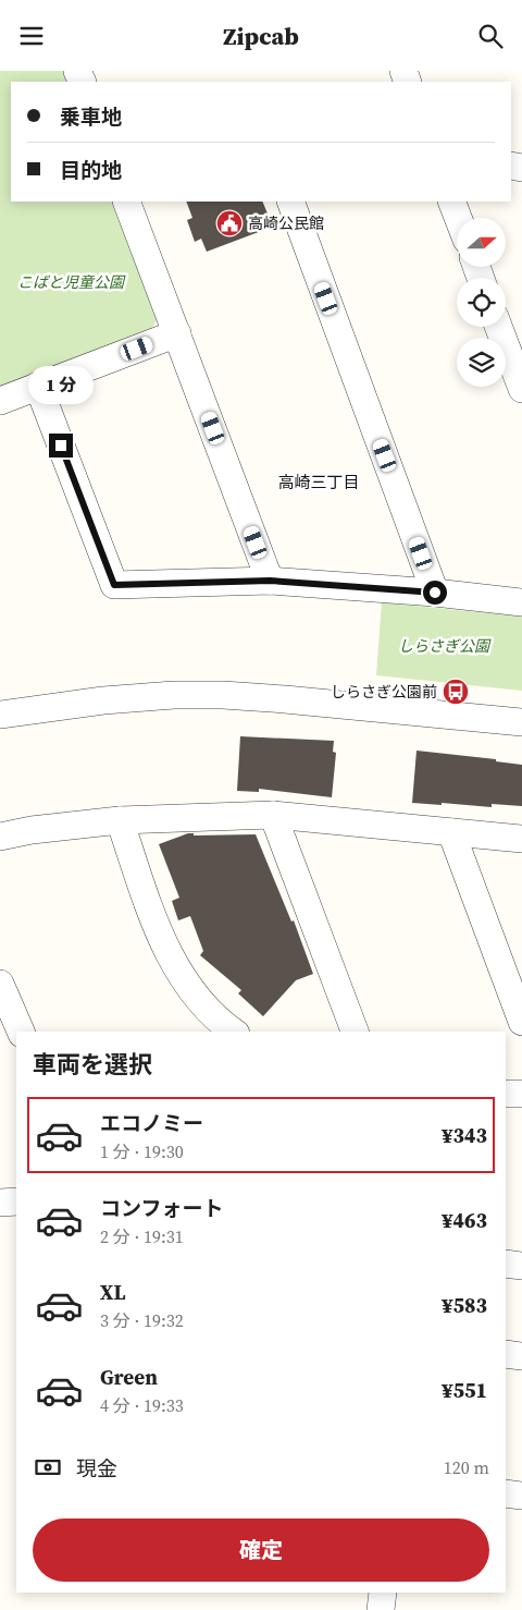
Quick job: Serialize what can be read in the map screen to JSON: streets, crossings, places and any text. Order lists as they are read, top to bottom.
{
  "districts": ["高崎三丁目"],
  "parks": ["こばと児童公園", "しらさぎ公園"],
  "places": {
    "public building": ["高崎公民館"],
    "bus stop": ["しらさぎ公園前"]
  },
  "north": "right",
  "page": {
    "header": "Zipcab",
    "banner": ["乗車地", "目的地"],
    "bubble": "1 分",
    "heading": "車両を選択",
    "list": [
      {
        "name": "エコノミー",
        "note": "1 分 · 19:30",
        "value": "¥343"
      },
      {
        "name": "コンフォート",
        "note": "2 分 · 19:31",
        "value": "¥463"
      },
      {
        "name": "XL",
        "note": "3 分 · 19:32",
        "value": "¥583"
      },
      {
        "name": "Green",
        "note": "4 分 · 19:33",
        "value": "¥551"
      }
    ],
    "pay": ["現金", "120 m"],
    "buttons": "確定"
  }
}
